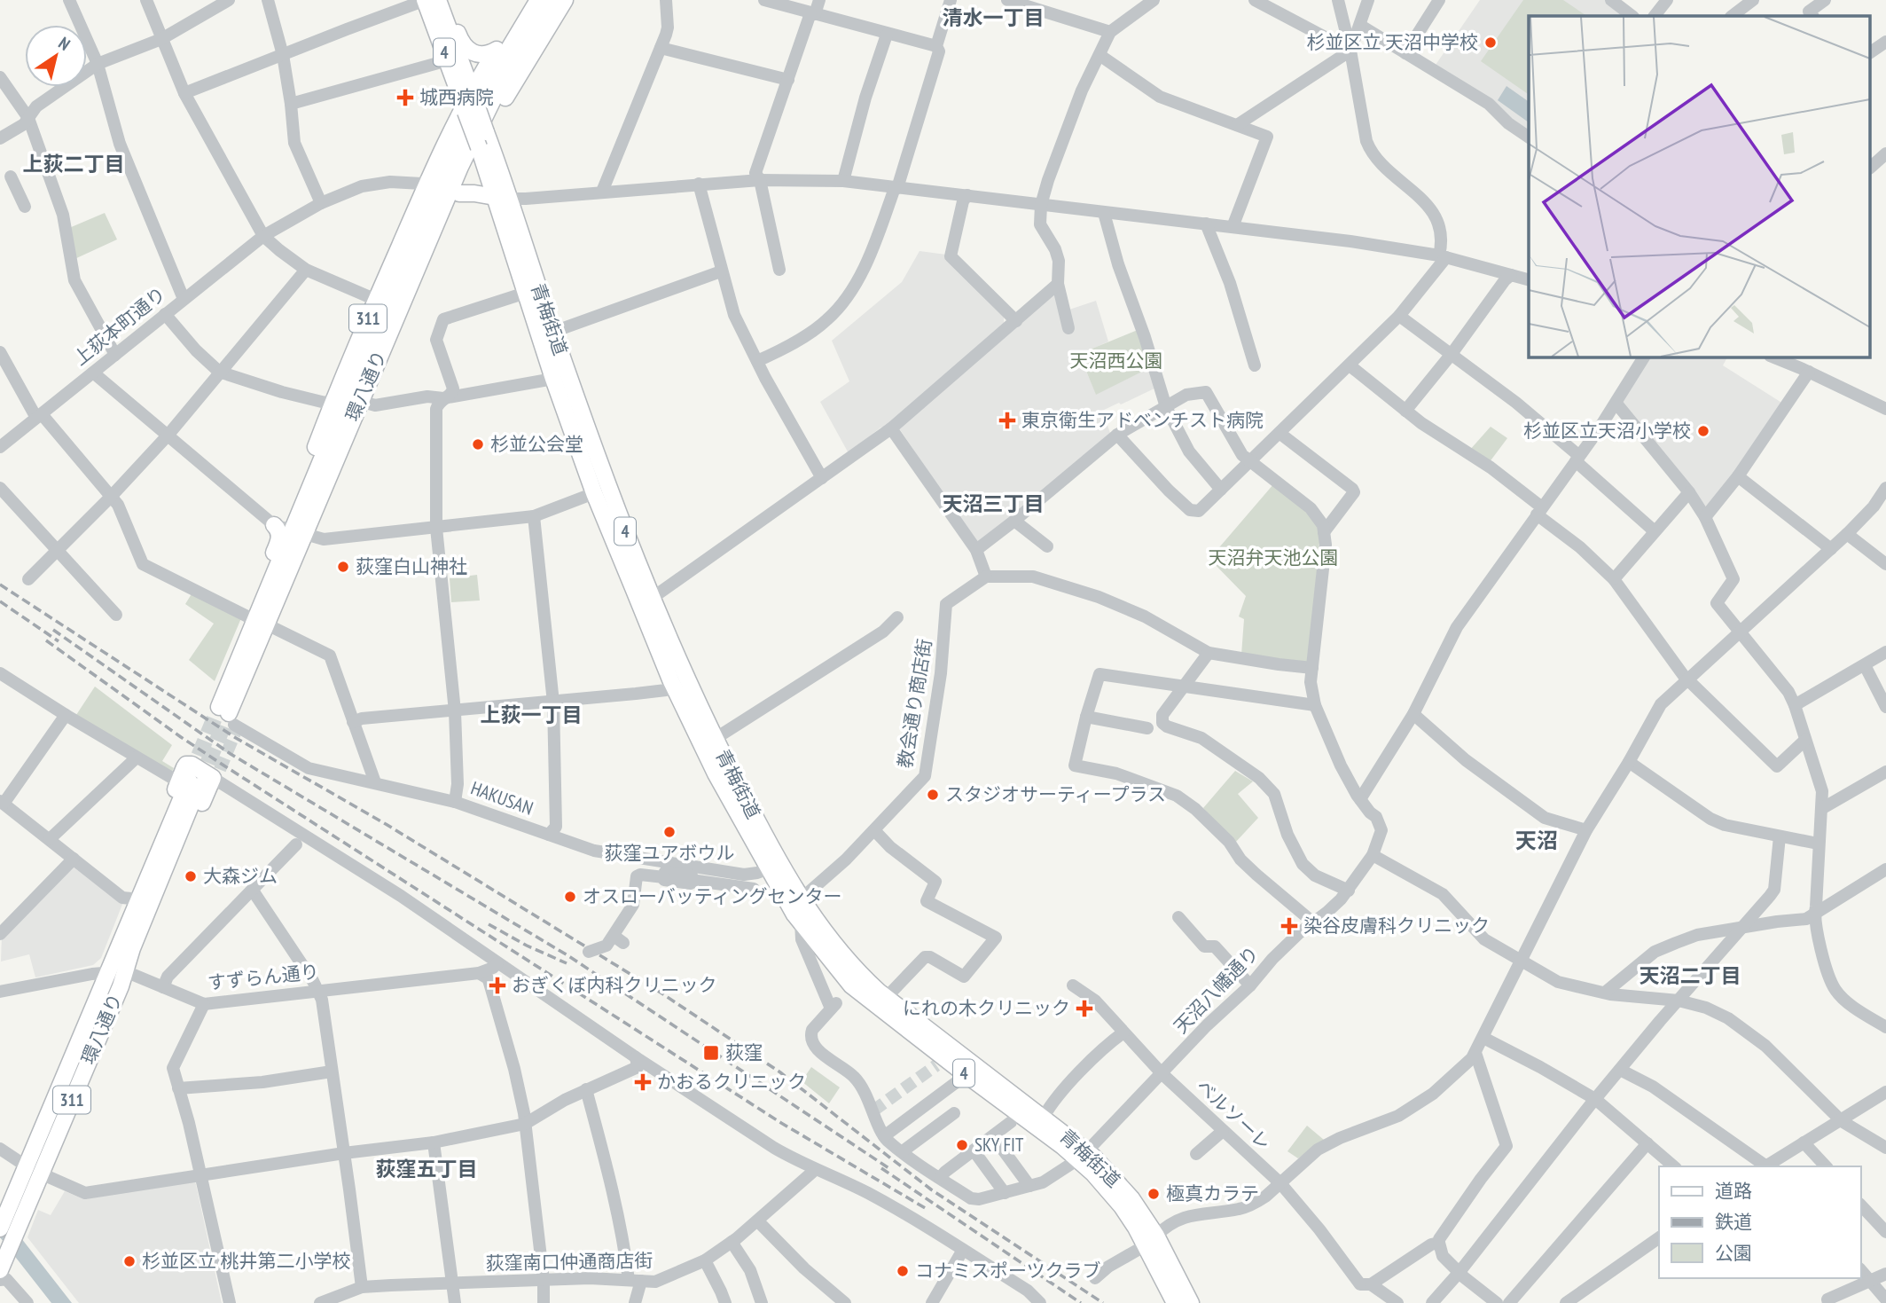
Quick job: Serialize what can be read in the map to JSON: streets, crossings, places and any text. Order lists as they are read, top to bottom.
{
  "streets": {
    "main road": [
      "4",
      "311",
      "青梅街道",
      "環八通り"
    ],
    "street": [
      "上荻本町通り",
      "教会通り商店街",
      "HAKUSAN",
      "すずらん通り",
      "天沼八幡通り",
      "ベルソーレ",
      "荻窪南口仲通商店街"
    ]
  },
  "crossings": [
    ["4", "311"],
    ["4", "青梅街道"],
    ["311", "青梅街道"],
    ["311", "上荻本町通り"],
    ["311", "環八通り"],
    ["311", "すずらん通り"],
    ["青梅街道", "教会通り商店街"],
    ["青梅街道", "HAKUSAN"],
    ["青梅街道", "天沼八幡通り"],
    ["環八通り", "HAKUSAN"],
    ["環八通り", "すずらん通り"],
    ["天沼八幡通り", "ベルソーレ"]
  ],
  "districts": [
    "清水一丁目",
    "上荻二丁目",
    "天沼三丁目",
    "上荻一丁目",
    "天沼",
    "天沼二丁目",
    "荻窪五丁目"
  ],
  "parks": ["天沼西公園", "天沼弁天池公園"],
  "places": {
    "other": [
      "杉並区立 天沼中学校",
      "杉並区立天沼小学校",
      "杉並公会堂",
      "荻窪白山神社",
      "スタジオサーティープラス",
      "荻窪ユアボウル",
      "大森ジム",
      "オスローバッティングセンター",
      "SKY FIT",
      "極真カラテ",
      "杉並区立 桃井第二小学校",
      "コナミスポーツクラブ"
    ],
    "health": [
      "城西病院",
      "東京衛生アドベンチスト病院",
      "染谷皮膚科クリニック",
      "おぎくぼ内科クリニック",
      "にれの木クリニック",
      "かおるクリニック"
    ],
    "transit": ["荻窪"]
  },
  "legend": ["道路", "鉄道", "公園"],
  "north": "top right"
}
